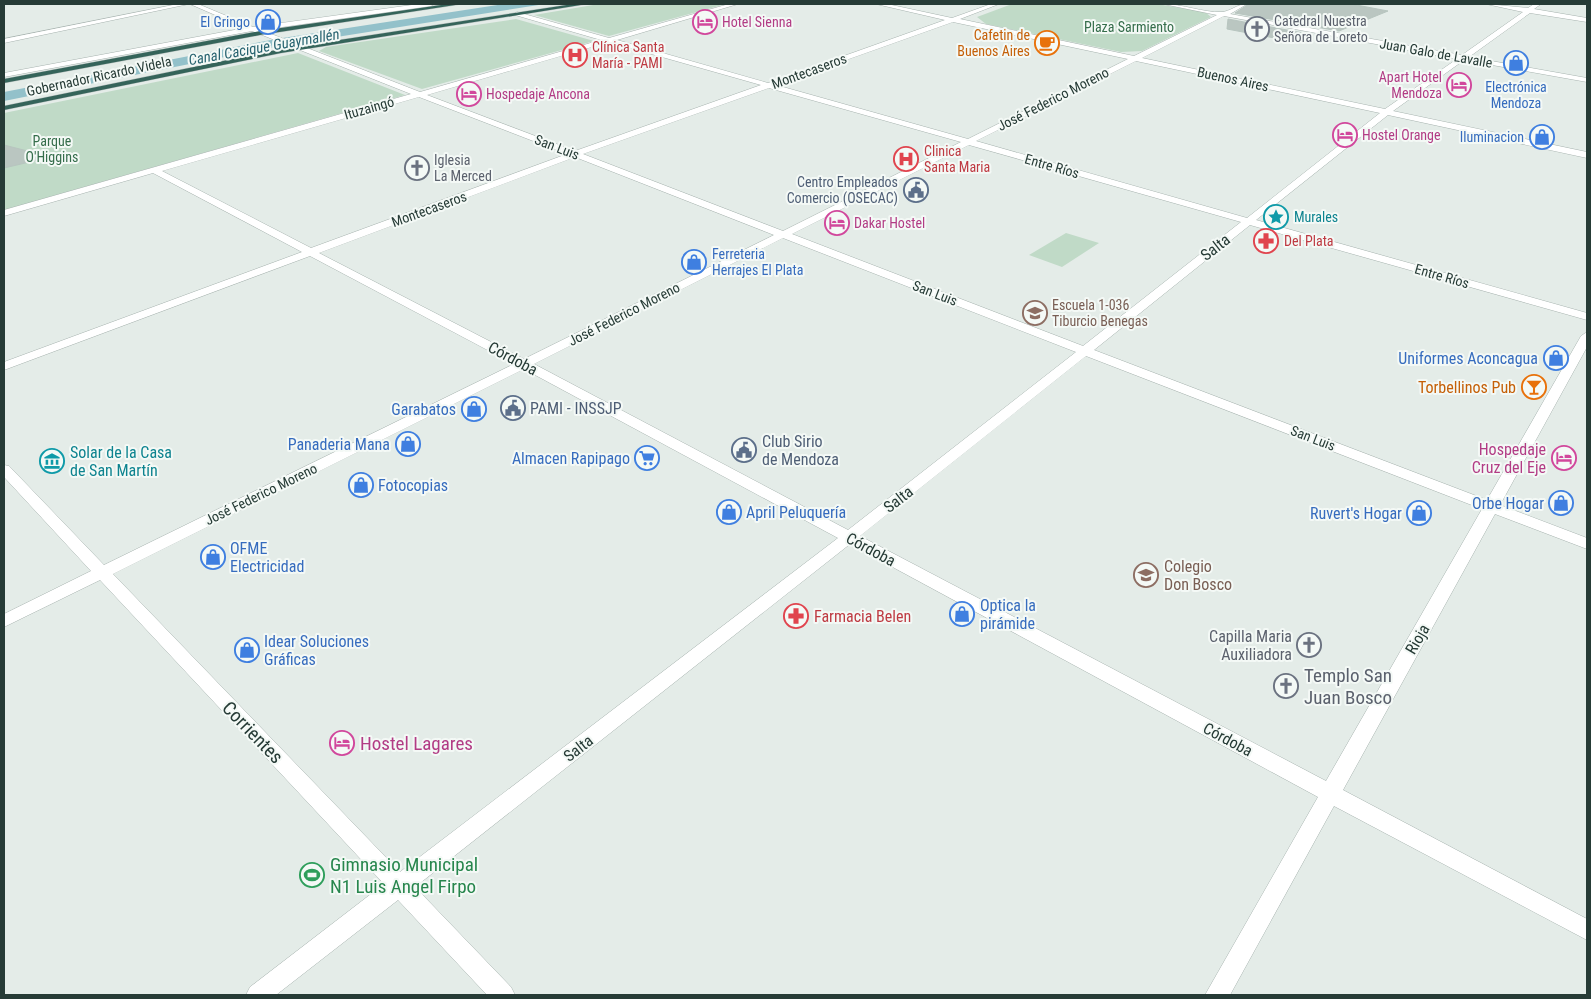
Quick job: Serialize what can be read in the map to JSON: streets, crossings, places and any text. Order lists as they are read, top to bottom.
{
  "streets": {
    "highway": ["Gobernador Ricardo Videla"],
    "street": [
      "Juan Galo de Lavalle",
      "Montecaseros",
      "Buenos Aires",
      "José Federico Moreno",
      "Ituzaingó",
      "San Luis",
      "Entre Ríos",
      "Salta",
      "Córdoba",
      "Rioja",
      "Corrientes"
    ]
  },
  "crossings": [
    ["Juan Galo de Lavalle", "José Federico Moreno"],
    ["Juan Galo de Lavalle", "Salta"],
    ["Montecaseros", "Buenos Aires"],
    ["Montecaseros", "San Luis"],
    ["Montecaseros", "Entre Ríos"],
    ["Montecaseros", "Córdoba"],
    ["Gobernador Ricardo Videla", "San Luis"],
    ["Gobernador Ricardo Videla", "Entre Ríos"],
    ["Buenos Aires", "José Federico Moreno"],
    ["Buenos Aires", "Salta"],
    ["José Federico Moreno", "San Luis"],
    ["José Federico Moreno", "Entre Ríos"],
    ["José Federico Moreno", "Córdoba"],
    ["José Federico Moreno", "Corrientes"],
    ["Ituzaingó", "San Luis"],
    ["Ituzaingó", "Entre Ríos"],
    ["Ituzaingó", "Córdoba"],
    ["San Luis", "Salta"],
    ["San Luis", "Rioja"],
    ["Entre Ríos", "Salta"],
    ["Salta", "Córdoba"],
    ["Salta", "Corrientes"],
    ["Córdoba", "Rioja"]
  ],
  "water": ["Canal Cacique Guaymallén"],
  "parks": ["Plaza Sarmiento", "Parque O'Higgins"],
  "places": {
    "shop": [
      "El Gringo",
      "Electrónica Mendoza",
      "Iluminacion",
      "Ferreteria Herrajes El Plata",
      "Uniformes Aconcagua",
      "Garabatos",
      "Panaderia Mana",
      "Fotocopias",
      "Orbe Hogar",
      "April Peluquería",
      "Ruvert's Hogar",
      "OFME Electricidad",
      "Optica la pirámide",
      "Idear Soluciones Gráficas"
    ],
    "hotel": [
      "Hotel Sienna",
      "Apart Hotel Mendoza",
      "Hospedaje Ancona",
      "Hostel Orange",
      "Dakar Hostel",
      "Hospedaje Cruz del Eje",
      "Hostel Lagares"
    ],
    "church": [
      "Catedral Nuestra Señora de Loreto",
      "Iglesia La Merced",
      "Capilla Maria Auxiliadora",
      "Templo San Juan Bosco"
    ],
    "cafe": ["Cafetin de Buenos Aires"],
    "hospital": ["Clínica Santa María - PAMI", "Clinica Santa Maria"],
    "public building": ["Centro Empleados Comercio (OSECAC)", "PAMI - INSSJP", "Club Sirio de Mendoza"],
    "place": ["Murales"],
    "pharmacy": ["Del Plata", "Farmacia Belen"],
    "school or university": ["Escuela 1-036 Tiburcio Benegas", "Colegio Don Bosco"],
    "bar": ["Torbellinos Pub"],
    "supermarket": ["Almacen Rapipago"],
    "museum": ["Solar de la Casa de San Martín"],
    "sports": ["Gimnasio Municipal N1 Luis Angel Firpo"]
  }
}
